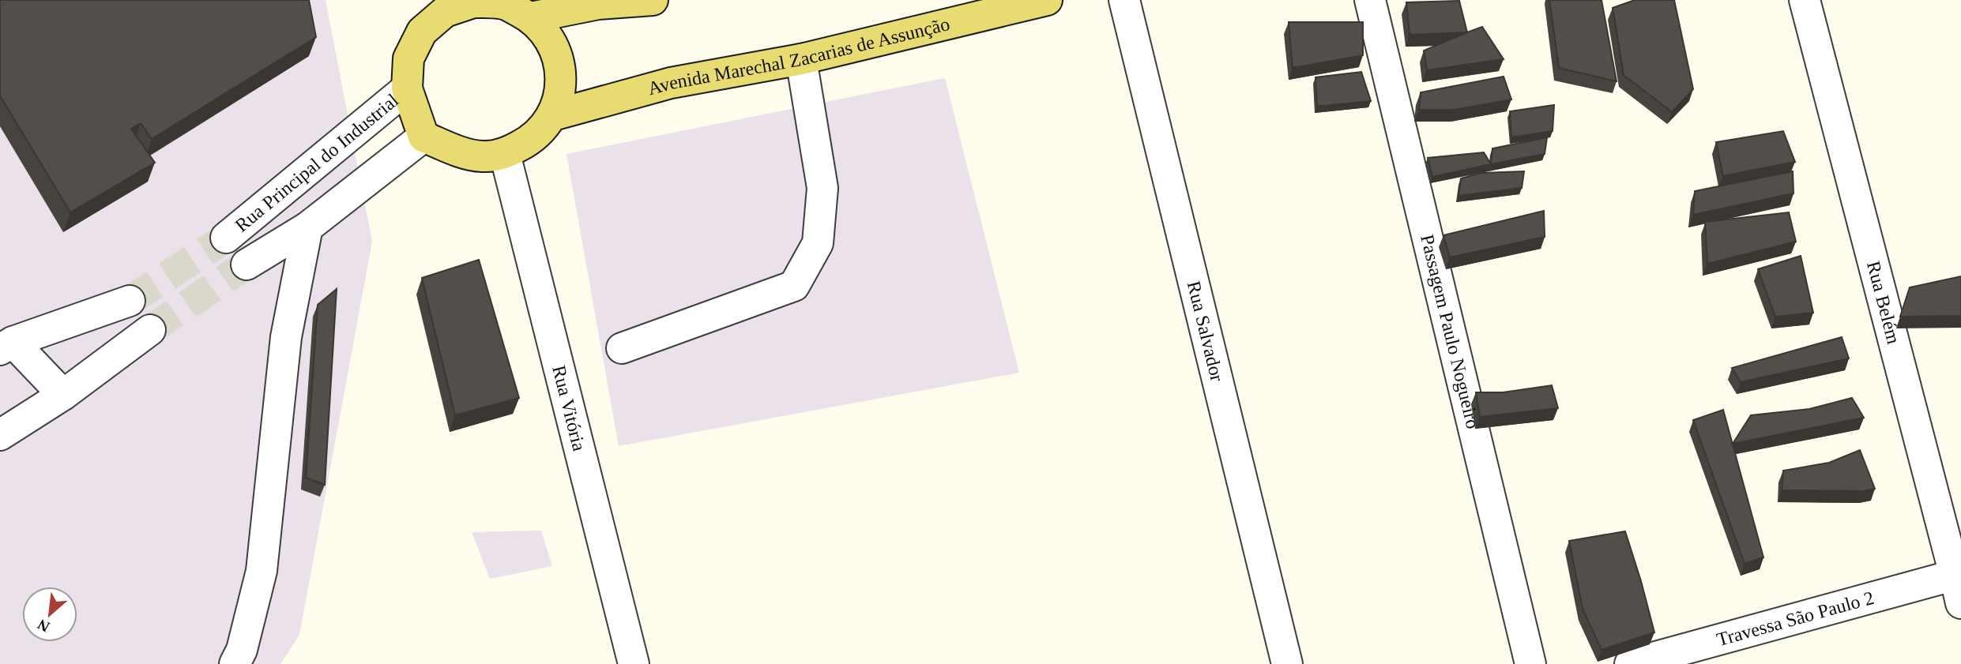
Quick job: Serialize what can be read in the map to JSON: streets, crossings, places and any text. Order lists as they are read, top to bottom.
{
  "streets": {
    "main road": ["Avenida Marechal Zacarias de Assunção"],
    "street": [
      "Rua Principal do Industrial",
      "Rua Belém",
      "Rua Salvador",
      "Passagem Paulo Nogueiro",
      "Rua Vitória",
      "Travessa São Paulo 2"
    ]
  },
  "crossings": [
    ["Avenida Marechal Zacarias de Assunção", "Rua Principal do Industrial"],
    ["Avenida Marechal Zacarias de Assunção", "Rua Vitória"],
    ["Rua Principal do Industrial", "Rua Vitória"],
    ["Rua Belém", "Travessa São Paulo 2"]
  ],
  "north": "bottom left"
}
